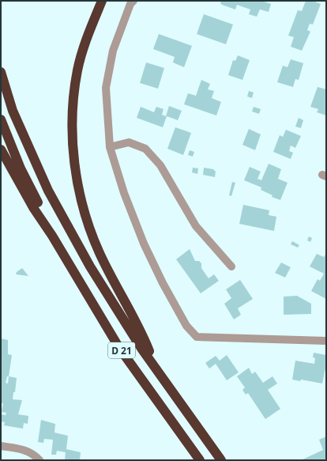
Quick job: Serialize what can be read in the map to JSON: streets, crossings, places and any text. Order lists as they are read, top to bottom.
{
  "streets": {
    "highway": ["D 21"]
  }
}
